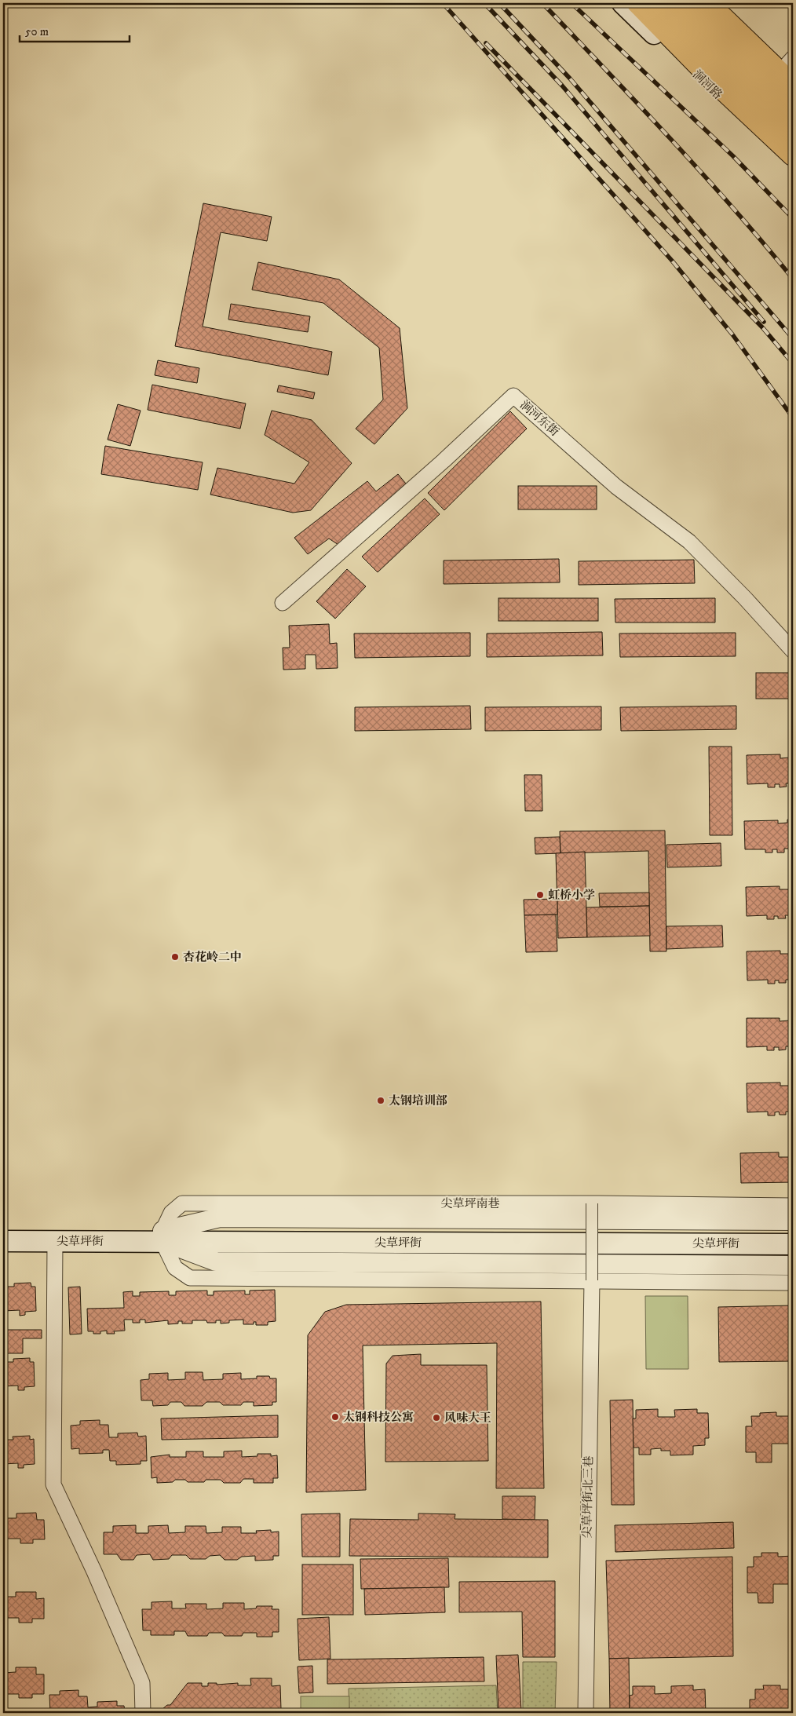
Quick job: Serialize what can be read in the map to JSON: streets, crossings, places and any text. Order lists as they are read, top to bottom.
{
  "streets": {
    "main road": ["涧河路", "尖草坪街"],
    "street": ["涧河东街", "尖草坪南巷", "尖草坪街北三巷"]
  },
  "crossings": [
    ["尖草坪南巷", "尖草坪街"]
  ],
  "places": [
    "虹桥小学",
    "杏花岭二中",
    "太钢培训部",
    "太钢科技公寓",
    "风味大王"
  ],
  "scale_bar": "50 m"
}
